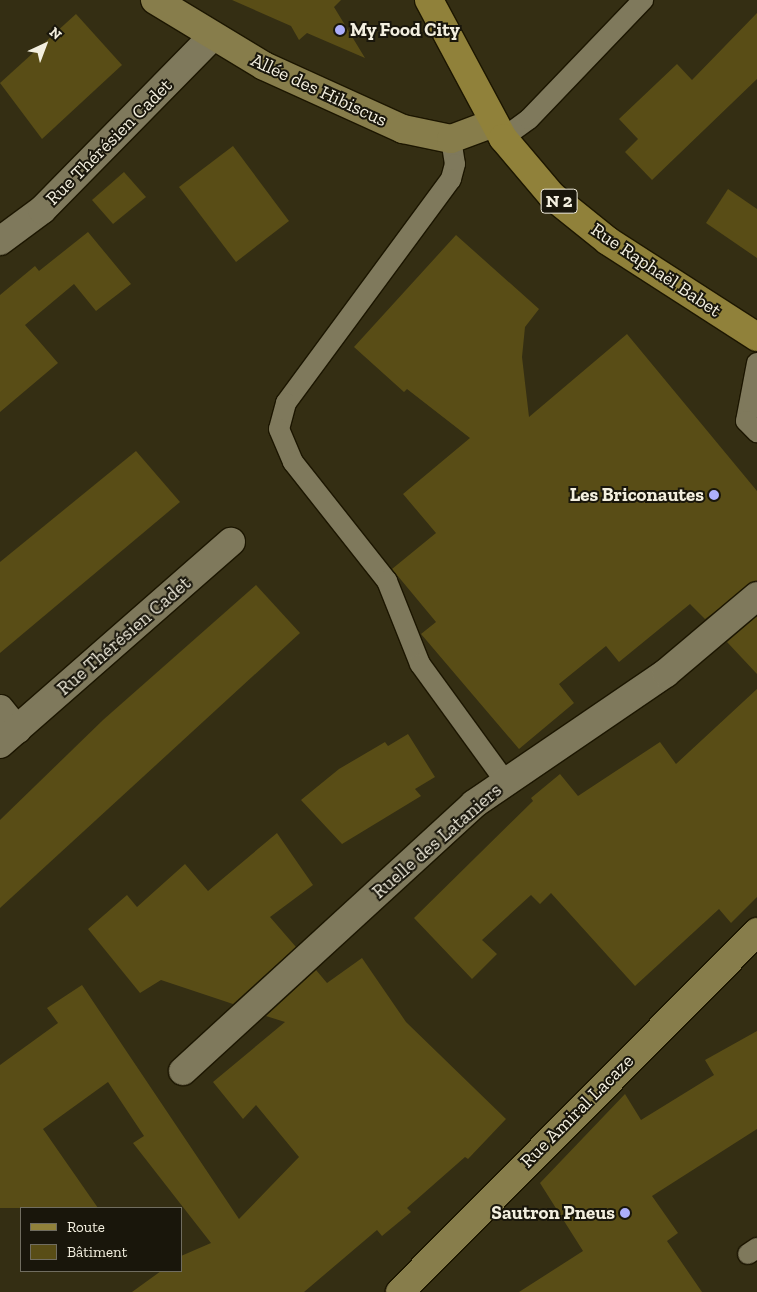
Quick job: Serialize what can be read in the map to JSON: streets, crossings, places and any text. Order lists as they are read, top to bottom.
{
  "streets": {
    "main road": ["N 2", "Rue Raphaël Babet"],
    "street": [
      "Allée des Hibiscus",
      "Rue Thérésien Cadet",
      "Ruelle des Lataniers",
      "Rue Amiral Lacaze"
    ]
  },
  "crossings": [
    ["Allée des Hibiscus", "Rue Thérésien Cadet"]
  ],
  "places": ["My Food City", "Les Briconautes", "Sautron Pneus"],
  "legend": ["Route", "Bâtiment"],
  "north": "top right"
}
